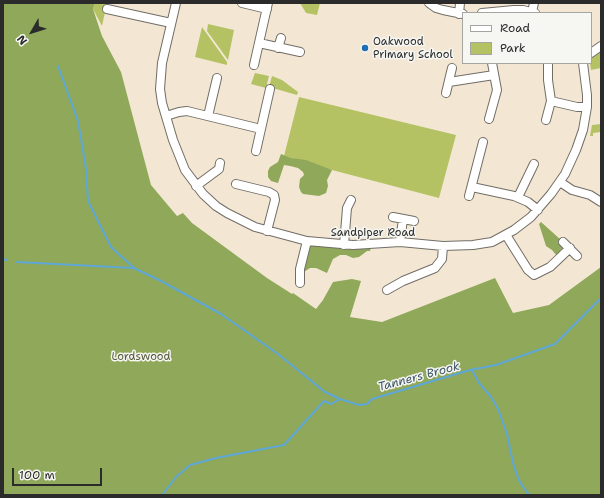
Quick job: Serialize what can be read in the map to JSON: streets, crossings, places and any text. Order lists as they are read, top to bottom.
{
  "streets": {
    "street": ["Sandpiper Road"]
  },
  "water": ["Tanners Brook"],
  "parks": ["Lordswood"],
  "places": ["Oakwood Primary School"],
  "legend": ["Road", "Park"],
  "scale_bar": "100 m",
  "north": "bottom left"
}
